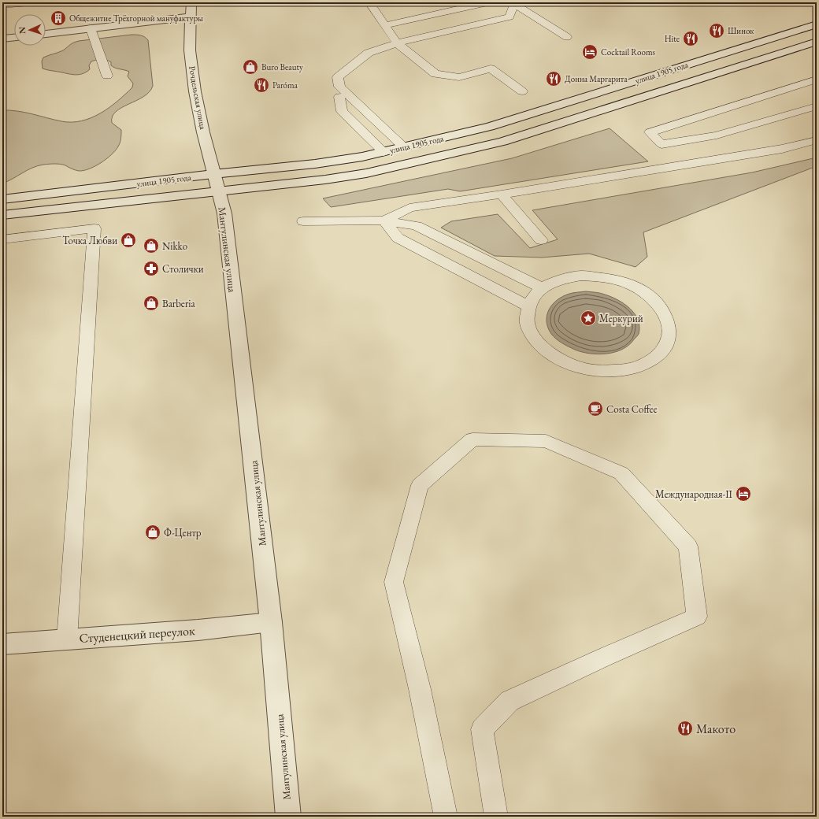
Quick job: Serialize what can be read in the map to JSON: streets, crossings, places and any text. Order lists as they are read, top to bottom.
{
  "streets": {
    "main road": [
      "улица 1905 года",
      "Рочдельская улица",
      "Мантулинская улица",
      "Студенецкий переулок"
    ]
  },
  "crossings": [
    ["улица 1905 года", "Рочдельская улица"],
    ["улица 1905 года", "Мантулинская улица"],
    ["Рочдельская улица", "Мантулинская улица"],
    ["Мантулинская улица", "Студенецкий переулок"]
  ],
  "places": {
    "building": ["Общежитие Трёхгорной мануфактуры"],
    "restaurant": [
      "Шинок",
      "Hite",
      "Донна Маргарита",
      "Paróma",
      "Макото"
    ],
    "hotel": ["Cocktail Rooms", "Международная-II"],
    "shop": [
      "Buro Beauty",
      "Точка Любви",
      "Nikko",
      "Barberia",
      "Ф-Центр"
    ],
    "pharmacy": ["Столички"],
    "place": ["Меркурий"],
    "cafe": ["Costa Coffee"]
  },
  "north": "left"
}
